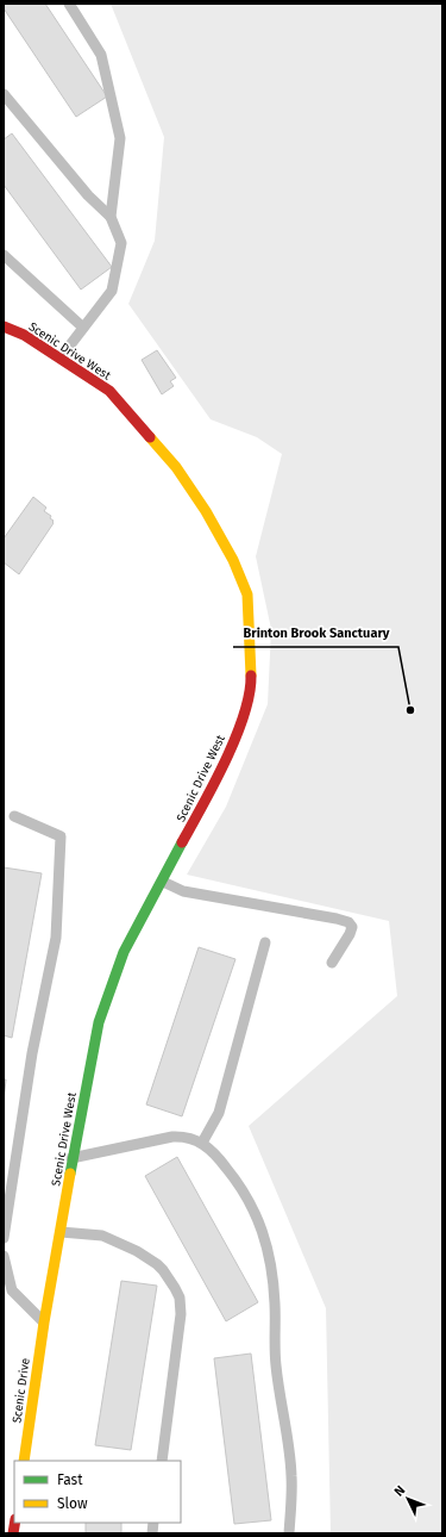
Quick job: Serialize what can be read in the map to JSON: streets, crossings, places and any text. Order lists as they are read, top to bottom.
{
  "streets": {
    "street": ["Scenic Drive West", "Scenic Drive"]
  },
  "crossings": [
    ["Scenic Drive West", "Scenic Drive"]
  ],
  "places": ["Brinton Brook Sanctuary"],
  "legend": ["Fast", "Slow"],
  "north": "top left"
}
